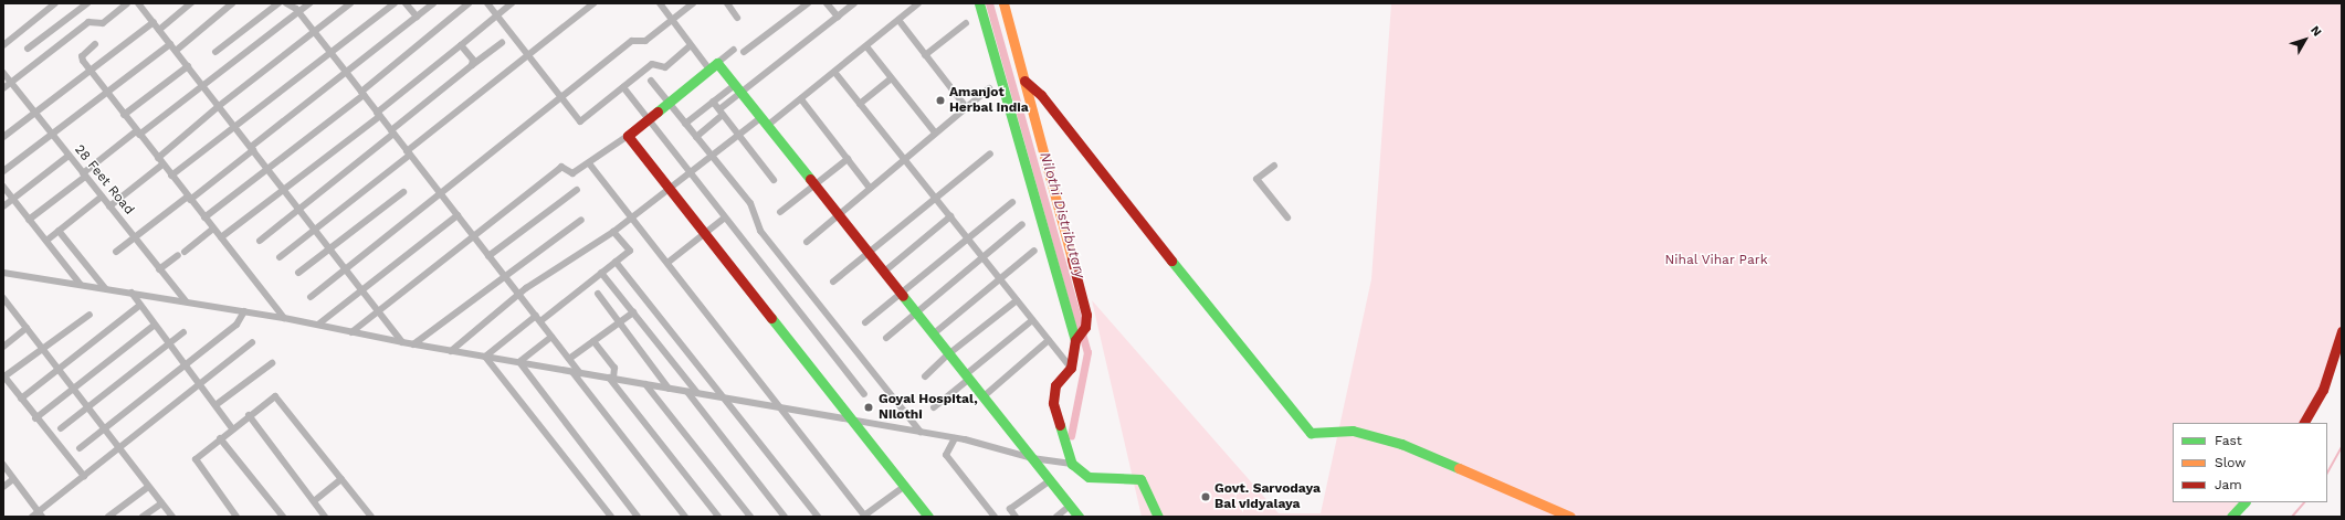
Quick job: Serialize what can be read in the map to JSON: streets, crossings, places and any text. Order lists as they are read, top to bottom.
{
  "streets": {
    "street": ["28 Feet Road"]
  },
  "water": ["Nilothi Distributary"],
  "parks": ["Nihal Vihar Park"],
  "places": ["Amanjot Herbal India", "Goyal Hospital, Nilothi", "Govt. Sarvodaya Bal vidyalaya"],
  "legend": ["Fast", "Slow", "Jam"],
  "north": "top right"
}
